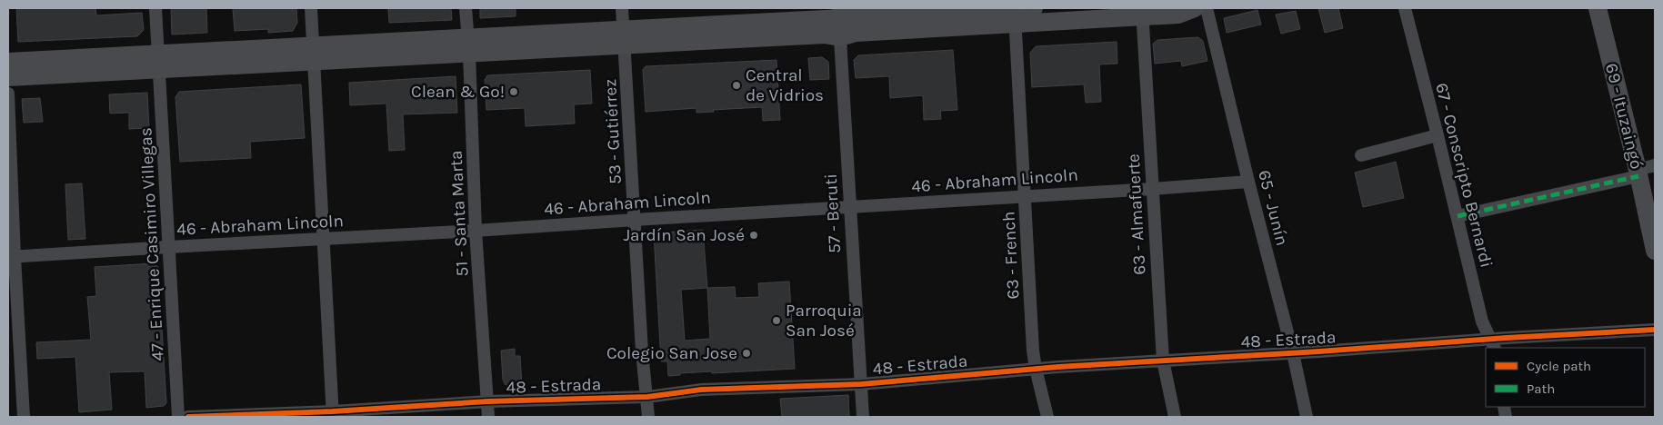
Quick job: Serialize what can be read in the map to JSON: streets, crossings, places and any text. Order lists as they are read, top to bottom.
{
  "streets": {
    "main road": ["69 - Ituzaingó"],
    "street": [
      "53 - Gutiérrez",
      "67 - Conscripto Bernardi",
      "46 - Abraham Lincoln",
      "65 - Junín",
      "51 - Santa Marta",
      "57 - Beruti",
      "63 - Almafuerte",
      "47 - Enrique Casimiro Villegas",
      "63 - French",
      "48 - Estrada"
    ]
  },
  "crossings": [
    ["53 - Gutiérrez", "46 - Abraham Lincoln"],
    ["53 - Gutiérrez", "48 - Estrada"],
    ["67 - Conscripto Bernardi", "48 - Estrada"],
    ["46 - Abraham Lincoln", "65 - Junín"],
    ["46 - Abraham Lincoln", "51 - Santa Marta"],
    ["46 - Abraham Lincoln", "57 - Beruti"],
    ["46 - Abraham Lincoln", "63 - Almafuerte"],
    ["46 - Abraham Lincoln", "47 - Enrique Casimiro Villegas"],
    ["46 - Abraham Lincoln", "63 - French"],
    ["65 - Junín", "48 - Estrada"],
    ["51 - Santa Marta", "48 - Estrada"],
    ["57 - Beruti", "48 - Estrada"],
    ["63 - Almafuerte", "48 - Estrada"],
    ["63 - French", "48 - Estrada"]
  ],
  "places": [
    "Central de Vidrios",
    "Clean & Go!",
    "Jardín San José",
    "Parroquia San José",
    "Colegio San Jose"
  ],
  "legend": ["Cycle path", "Path"]
}
